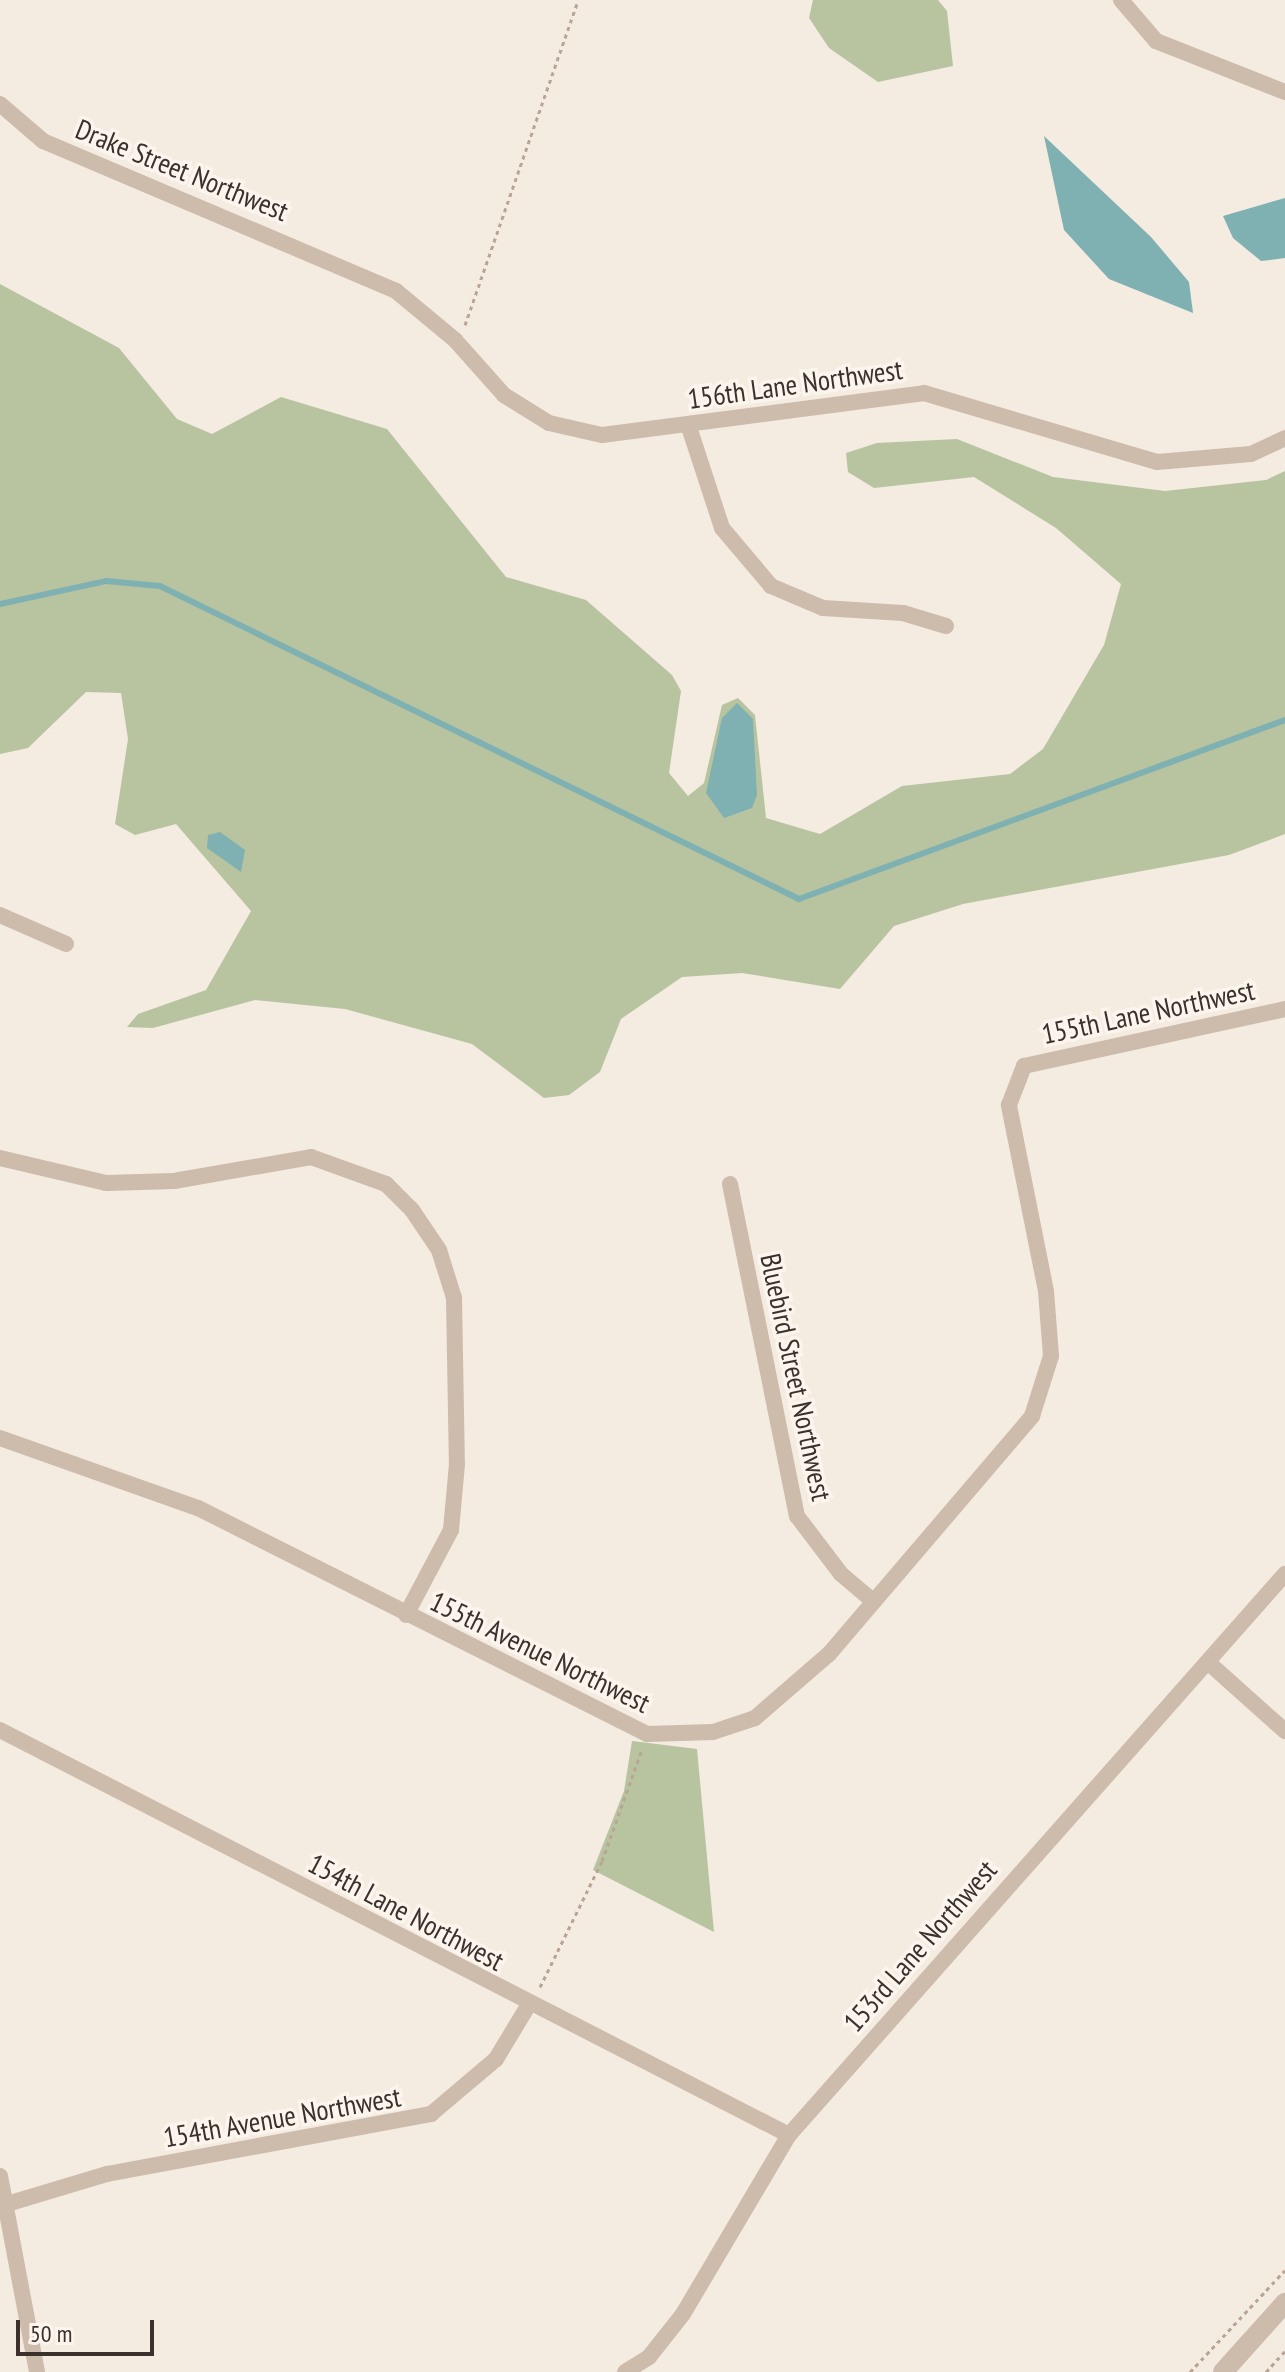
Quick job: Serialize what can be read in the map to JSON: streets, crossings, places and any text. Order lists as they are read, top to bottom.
{
  "streets": {
    "street": [
      "Drake Street Northwest",
      "156th Lane Northwest",
      "155th Lane Northwest",
      "Bluebird Street Northwest",
      "155th Avenue Northwest",
      "154th Lane Northwest",
      "153rd Lane Northwest",
      "154th Avenue Northwest"
    ]
  },
  "crossings": [
    ["Drake Street Northwest", "156th Lane Northwest"],
    ["155th Lane Northwest", "155th Avenue Northwest"],
    ["Bluebird Street Northwest", "155th Avenue Northwest"],
    ["154th Lane Northwest", "153rd Lane Northwest"],
    ["154th Lane Northwest", "154th Avenue Northwest"]
  ],
  "scale_bar": "50 m"
}
